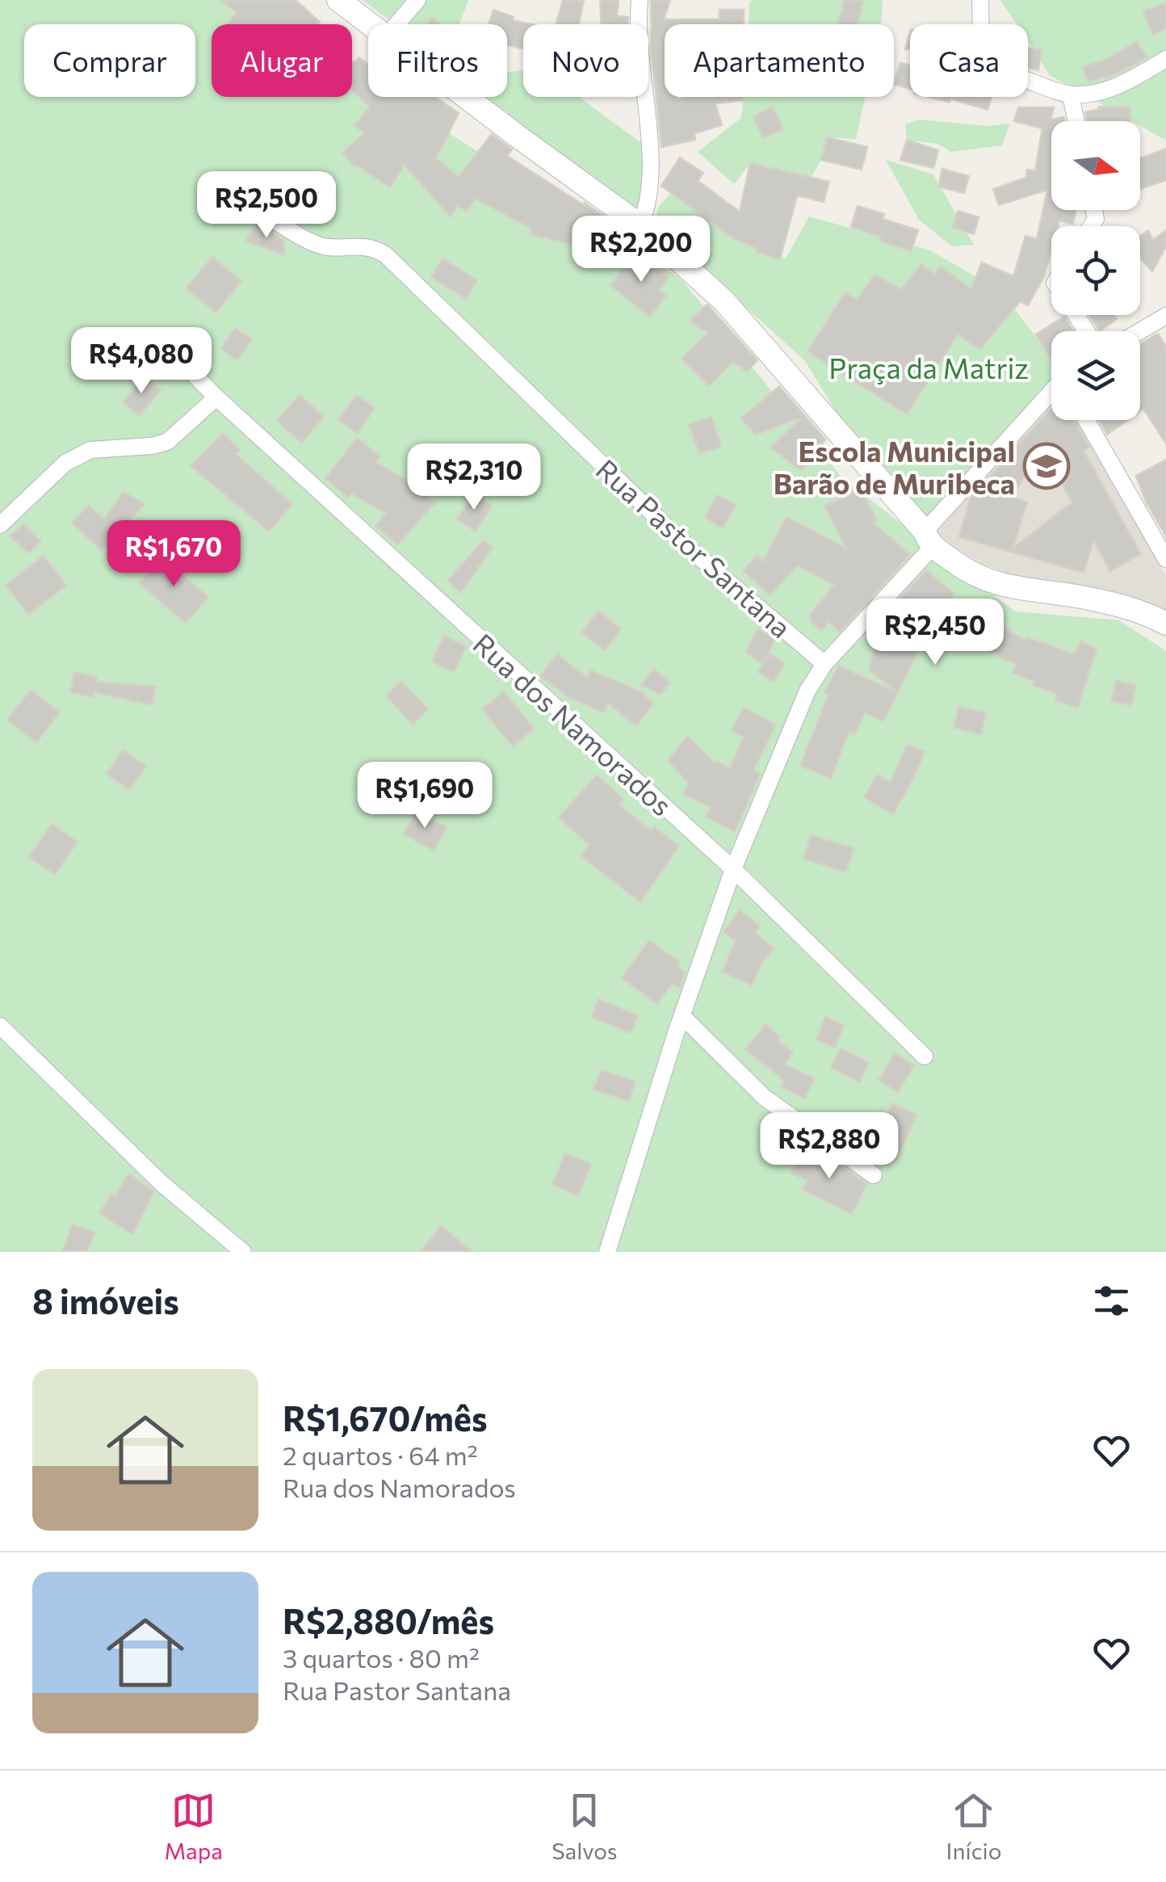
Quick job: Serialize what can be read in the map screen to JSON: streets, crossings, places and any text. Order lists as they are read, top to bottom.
{
  "streets": {
    "street": ["Rua Pastor Santana", "Rua dos Namorados"]
  },
  "parks": ["Praça da Matriz"],
  "places": {
    "school or university": ["Escola Municipal Barão de Muribeca"]
  },
  "north": "right",
  "page": {
    "chip": [
      "Comprar",
      "Alugar",
      "Filtros",
      "Novo",
      "Apartamento",
      "Casa"
    ],
    "price": [
      "R$2,500",
      "R$2,200",
      "R$4,080",
      "R$2,310",
      "R$1,670",
      "R$2,450",
      "R$1,690",
      "R$2,880"
    ],
    "heading": "8 imóveis",
    "list": [
      {
        "name": "R$1,670/mês",
        "note": "2 quartos · 64 m² · Rua dos Namorados"
      },
      {
        "name": "R$2,880/mês",
        "note": "3 quartos · 80 m² · Rua Pastor Santana"
      }
    ],
    "tabs": ["Mapa", "Salvos", "Início"]
  }
}
